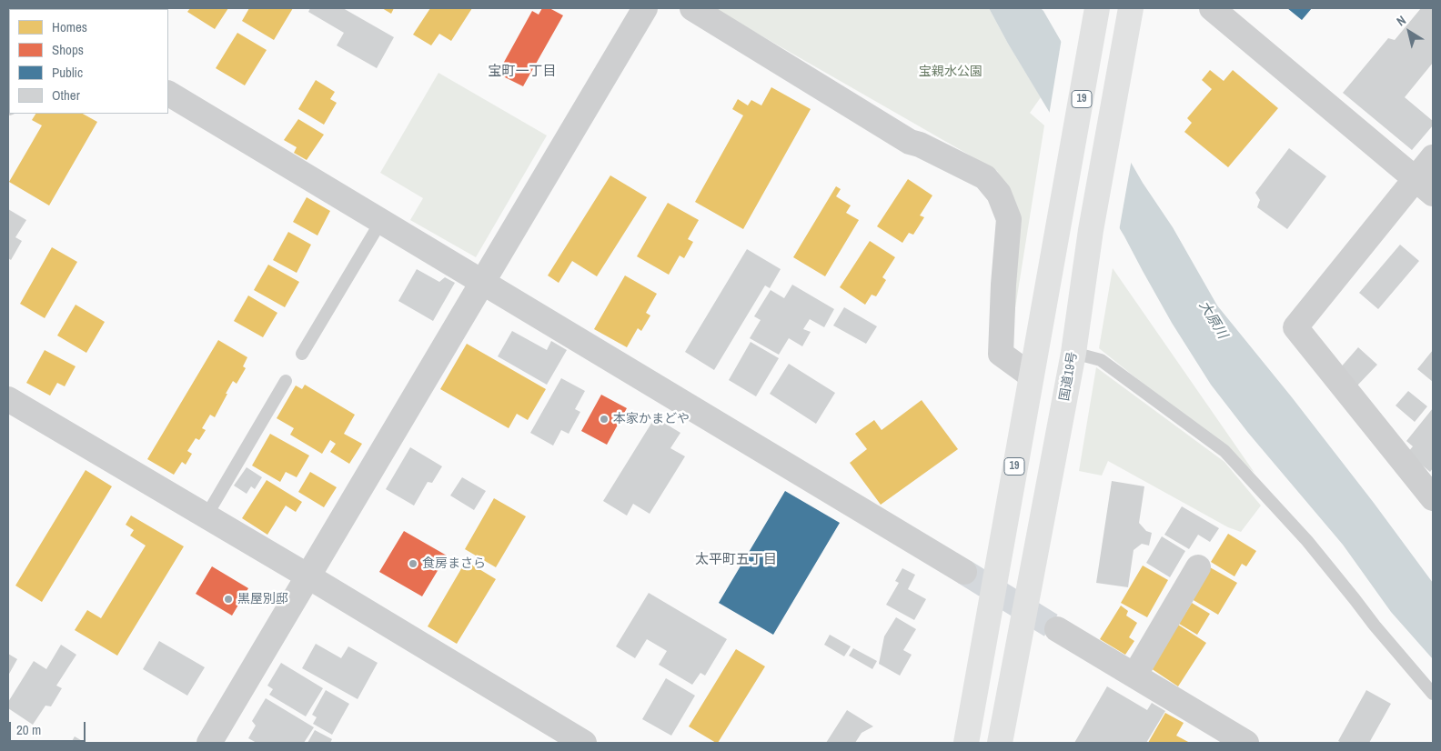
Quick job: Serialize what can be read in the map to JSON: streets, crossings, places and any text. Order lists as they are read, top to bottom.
{
  "streets": {
    "highway": ["19", "国道19号"]
  },
  "districts": ["宝町一丁目", "太平町五丁目"],
  "water": ["大原川"],
  "parks": ["宝親水公園"],
  "places": ["本家かまどや", "食房まさら", "黒屋別邸"],
  "legend": [
    "Homes",
    "Shops",
    "Public",
    "Other"
  ],
  "scale_bar": "20 m",
  "north": "top left"
}
